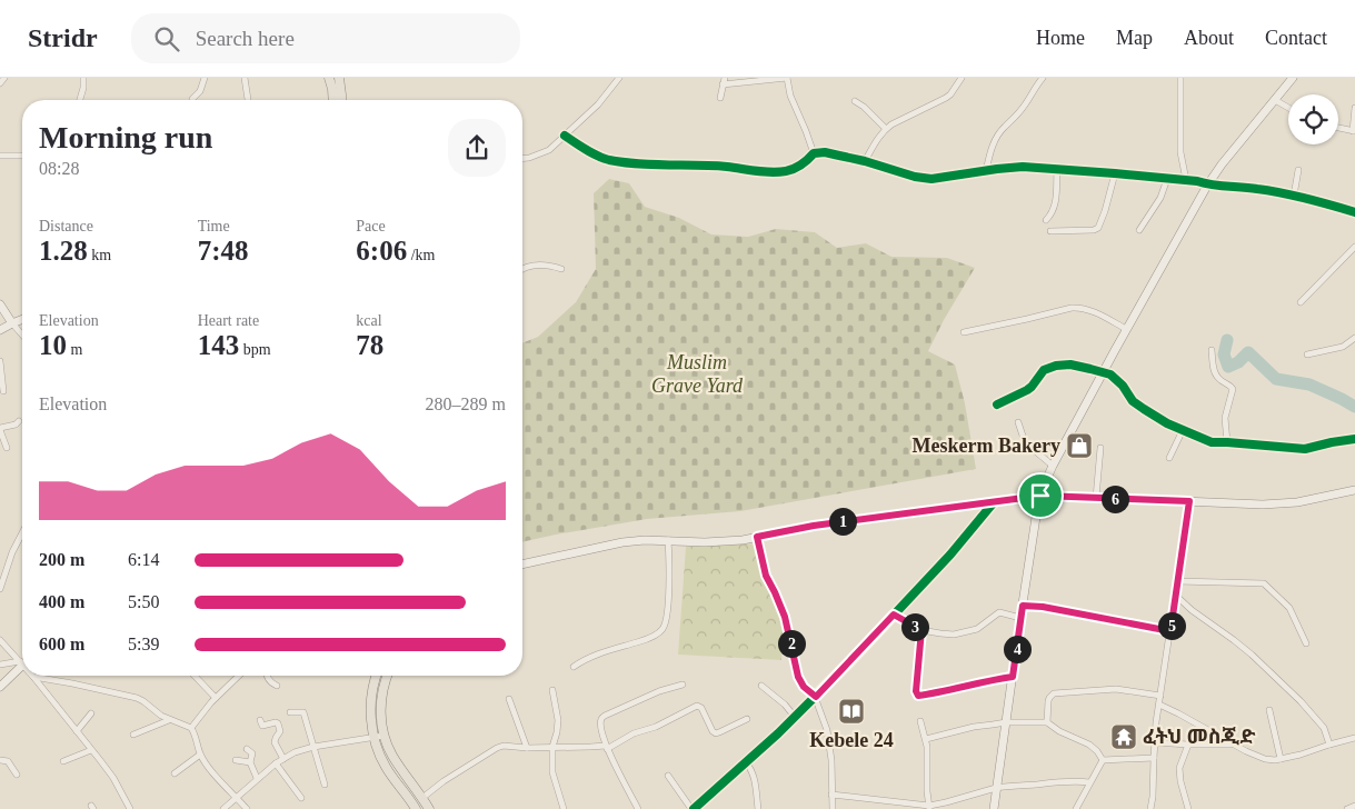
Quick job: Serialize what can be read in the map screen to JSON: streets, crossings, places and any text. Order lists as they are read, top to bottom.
{
  "parks": ["Muslim Grave Yard"],
  "places": {
    "shop": ["Meskerm Bakery"],
    "library": ["Kebele 24"],
    "temple": ["ፈትህ መስጂድ"]
  },
  "page": {
    "header": "Stridr",
    "search": "Search here",
    "nav": [
      "Home",
      "Map",
      "About",
      "Contact"
    ],
    "heading": ["Morning run", "08:28"],
    "stats": [
      ["Distance", "1.28 km"],
      ["Time", "7:48"],
      ["Pace", "6:06 /km"],
      ["Elevation", "10 m"],
      ["Heart rate", "143 bpm"],
      ["kcal", "78"]
    ],
    "chart": ["Elevation", "280–289 m"],
    "pins": [
      "6",
      "1",
      "5",
      "3",
      "2",
      "4"
    ],
    "list": [
      {
        "name": "200 m",
        "note": "6:14"
      },
      {
        "name": "400 m",
        "note": "5:50"
      },
      {
        "name": "600 m",
        "note": "5:39"
      }
    ]
  }
}
